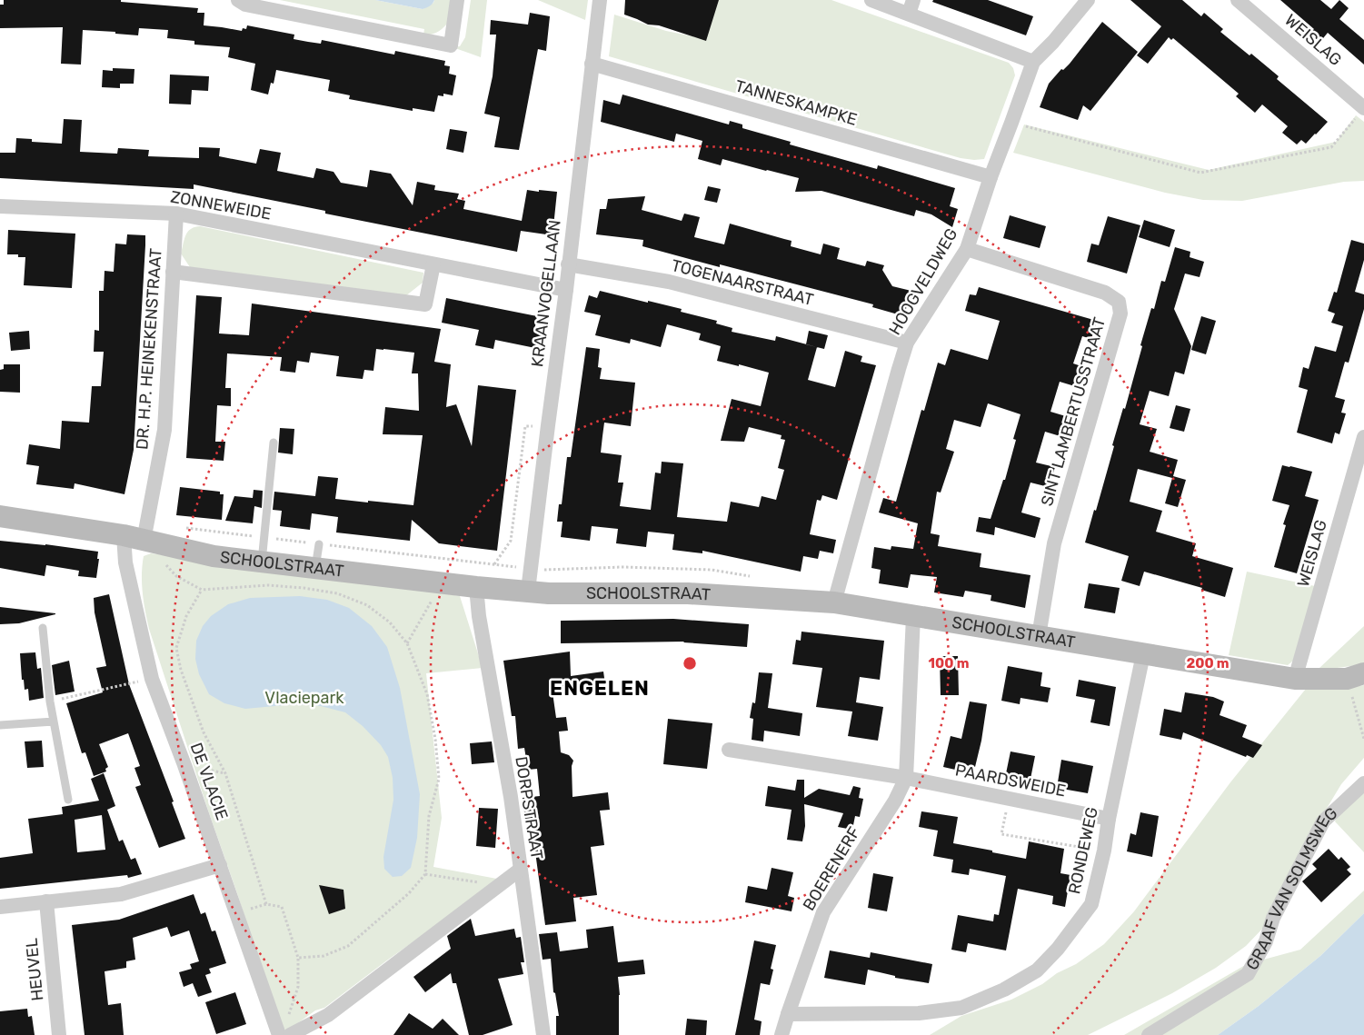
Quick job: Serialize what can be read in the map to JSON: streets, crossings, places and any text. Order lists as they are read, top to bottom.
{
  "streets": {
    "street": [
      "WEISLAG",
      "TANNESKAMPKE",
      "ZONNEWEIDE",
      "HOOGVELDWEG",
      "TOGENAARSTRAAT",
      "KRAANVOGELLAAN",
      "DR. H.P. HEINEKENSTRAAT",
      "SINT LAMBERTUSSTRAAT",
      "SCHOOLSTRAAT",
      "PAARDSWEIDE",
      "DE VLACIE",
      "DORPSTRAAT",
      "RONDEWEG",
      "BOERENERF",
      "GRAAF VAN SOLMSWEG",
      "HEUVEL"
    ]
  },
  "crossings": [
    ["WEISLAG", "SCHOOLSTRAAT"],
    ["TANNESKAMPKE", "HOOGVELDWEG"],
    ["TANNESKAMPKE", "KRAANVOGELLAAN"],
    ["ZONNEWEIDE", "KRAANVOGELLAAN"],
    ["ZONNEWEIDE", "DR. H.P. HEINEKENSTRAAT"],
    ["HOOGVELDWEG", "TOGENAARSTRAAT"],
    ["HOOGVELDWEG", "SINT LAMBERTUSSTRAAT"],
    ["HOOGVELDWEG", "SCHOOLSTRAAT"],
    ["TOGENAARSTRAAT", "KRAANVOGELLAAN"],
    ["KRAANVOGELLAAN", "SCHOOLSTRAAT"],
    ["DR. H.P. HEINEKENSTRAAT", "SCHOOLSTRAAT"],
    ["DR. H.P. HEINEKENSTRAAT", "DE VLACIE"],
    ["SINT LAMBERTUSSTRAAT", "SCHOOLSTRAAT"],
    ["SCHOOLSTRAAT", "DE VLACIE"],
    ["SCHOOLSTRAAT", "DORPSTRAAT"],
    ["SCHOOLSTRAAT", "RONDEWEG"],
    ["SCHOOLSTRAAT", "BOERENERF"],
    ["PAARDSWEIDE", "RONDEWEG"],
    ["PAARDSWEIDE", "BOERENERF"],
    ["RONDEWEG", "BOERENERF"]
  ],
  "districts": ["ENGELEN"],
  "parks": ["Vlaciepark"],
  "rings": ["100 m", "200 m"]
}
